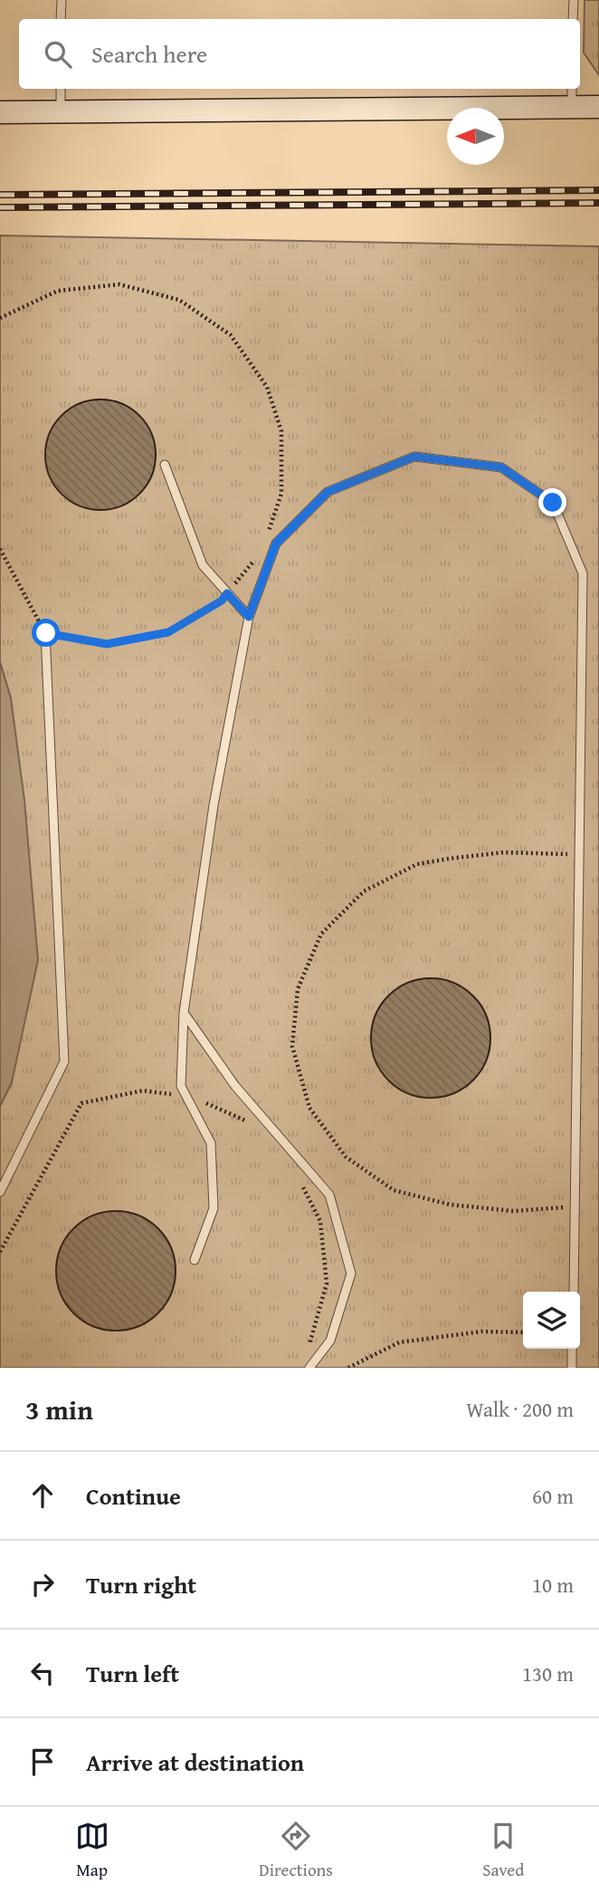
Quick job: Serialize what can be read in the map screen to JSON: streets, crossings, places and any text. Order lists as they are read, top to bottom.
{
  "north": "left",
  "page": {
    "search": "Search here",
    "heading": ["3 min", "Walk · 200 m"],
    "list": [
      ["Continue", "60 m"],
      ["Turn right", "10 m"],
      ["Turn left", "130 m"],
      "Arrive at destination"
    ],
    "nav": ["Map", "Directions", "Saved"]
  }
}
